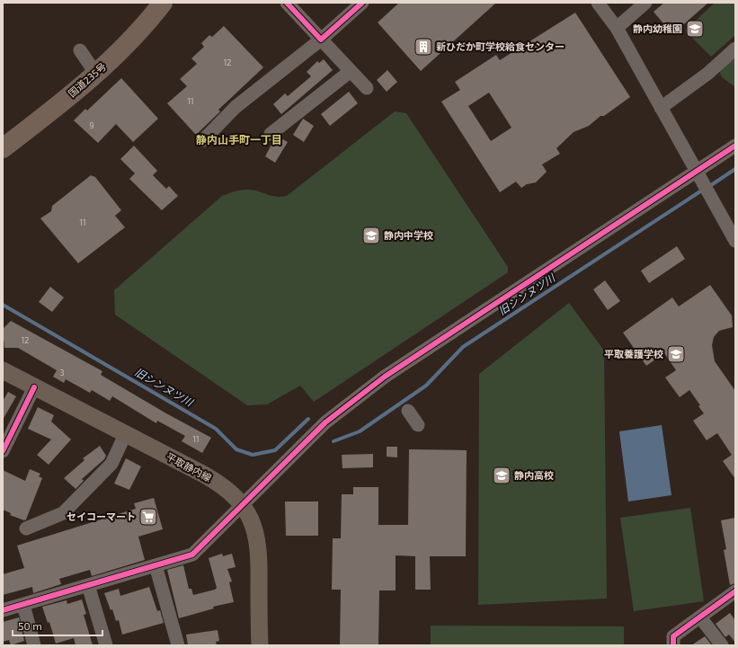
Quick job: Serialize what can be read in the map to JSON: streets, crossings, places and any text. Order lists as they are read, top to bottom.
{
  "streets": {
    "highway": ["国道235号"],
    "main road": ["平取静内線"]
  },
  "districts": ["静内山手町一丁目"],
  "water": ["旧シンヌツ川"],
  "places": {
    "school or university": [
      "静内幼稚園",
      "静内中学校",
      "平取養護学校",
      "静内高校"
    ],
    "building": ["新ひだか町学校給食センター"],
    "supermarket": ["セイコーマート"]
  },
  "house_numbers": [
    "12",
    "11",
    "9",
    "11",
    "12",
    "3",
    "11"
  ],
  "scale_bar": "50 m"
}
